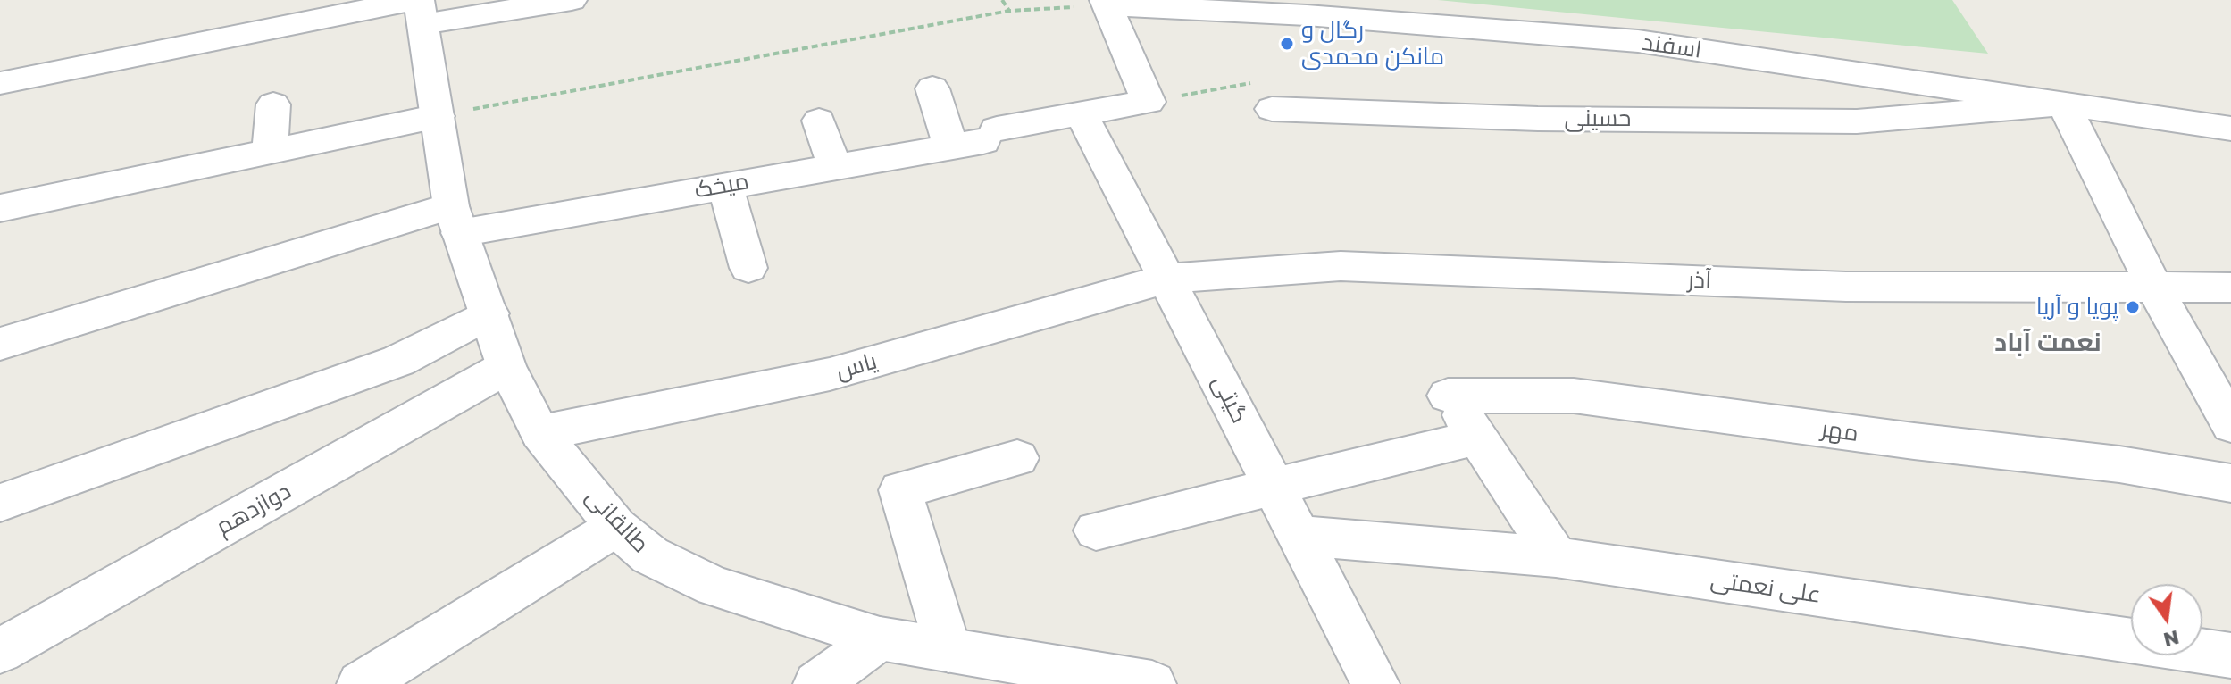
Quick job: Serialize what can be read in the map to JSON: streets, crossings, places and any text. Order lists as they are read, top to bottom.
{
  "streets": {
    "street": [
      "اسفند",
      "حسینی",
      "میخک",
      "آذر",
      "یاس",
      "گیتی",
      "مهر",
      "دوازدهم",
      "طالقانی",
      "علی نعمتی"
    ]
  },
  "crossings": [
    ["اسفند", "حسینی"],
    ["میخک", "گیتی"],
    ["میخک", "طالقانی"],
    ["آذر", "یاس"],
    ["آذر", "گیتی"],
    ["یاس", "گیتی"],
    ["یاس", "طالقانی"],
    ["گیتی", "علی نعمتی"],
    ["دوازدهم", "طالقانی"]
  ],
  "districts": ["نعمت آباد"],
  "places": ["رگال و مانکن محمدی", "پویا و آریا"],
  "north": "bottom"
}
